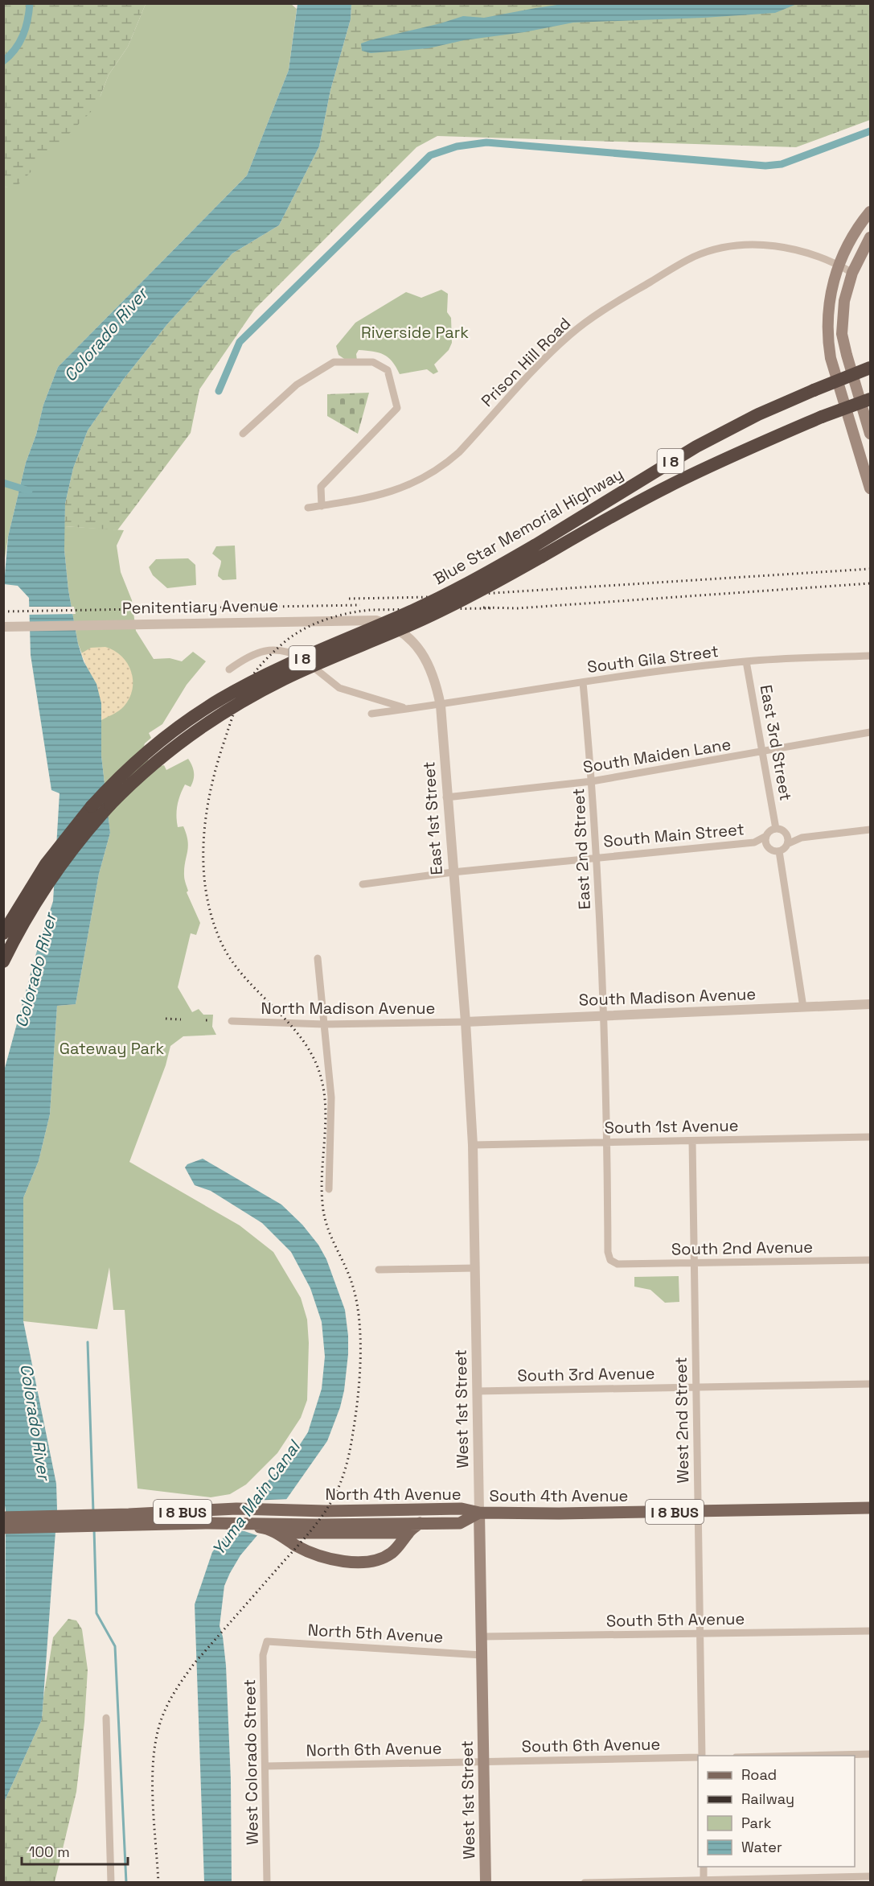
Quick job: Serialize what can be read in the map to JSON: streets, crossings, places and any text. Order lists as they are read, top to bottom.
{
  "streets": {
    "highway": ["I 8", "Blue Star Memorial Highway"],
    "main road": [
      "West 1st Street",
      "North 4th Avenue",
      "South 4th Avenue",
      "I 8 BUS"
    ],
    "street": [
      "Prison Hill Road",
      "Penitentiary Avenue",
      "South Gila Street",
      "East 3rd Street",
      "South Maiden Lane",
      "East 1st Street",
      "South Main Street",
      "East 2nd Street",
      "South Madison Avenue",
      "North Madison Avenue",
      "South 1st Avenue",
      "South 2nd Avenue",
      "South 3rd Avenue",
      "West 2nd Street",
      "South 5th Avenue",
      "North 5th Avenue",
      "South 6th Avenue",
      "North 6th Avenue",
      "West Colorado Street"
    ]
  },
  "crossings": [
    ["Penitentiary Avenue", "East 1st Street"],
    ["South Gila Street", "East 3rd Street"],
    ["South Gila Street", "East 1st Street"],
    ["South Gila Street", "East 2nd Street"],
    ["East 3rd Street", "South Maiden Lane"],
    ["East 3rd Street", "South Main Street"],
    ["South Maiden Lane", "East 1st Street"],
    ["South Maiden Lane", "East 2nd Street"],
    ["East 1st Street", "South Main Street"],
    ["East 1st Street", "South Madison Avenue"],
    ["East 1st Street", "North Madison Avenue"],
    ["East 1st Street", "West 1st Street"],
    ["South Main Street", "East 2nd Street"],
    ["East 2nd Street", "South Madison Avenue"],
    ["South Madison Avenue", "North Madison Avenue"],
    ["South Madison Avenue", "West 1st Street"],
    ["North Madison Avenue", "West 1st Street"],
    ["South 1st Avenue", "South 2nd Avenue"],
    ["South 1st Avenue", "West 1st Street"],
    ["South 1st Avenue", "West 2nd Street"],
    ["South 2nd Avenue", "West 2nd Street"],
    ["South 3rd Avenue", "West 1st Street"],
    ["South 3rd Avenue", "West 2nd Street"],
    ["West 1st Street", "North 4th Avenue"],
    ["West 1st Street", "South 4th Avenue"],
    ["West 1st Street", "South 5th Avenue"],
    ["West 1st Street", "North 5th Avenue"],
    ["West 1st Street", "South 6th Avenue"],
    ["West 1st Street", "North 6th Avenue"],
    ["West 2nd Street", "South 4th Avenue"],
    ["West 2nd Street", "South 5th Avenue"],
    ["North 4th Avenue", "South 4th Avenue"],
    ["North 4th Avenue", "I 8 BUS"],
    ["North 5th Avenue", "West Colorado Street"],
    ["South 6th Avenue", "North 6th Avenue"],
    ["North 6th Avenue", "West Colorado Street"]
  ],
  "water": ["Colorado River", "Yuma Main Canal"],
  "parks": ["Riverside Park", "Gateway Park"],
  "legend": [
    "Road",
    "Railway",
    "Park",
    "Water"
  ],
  "scale_bar": "100 m"
}
